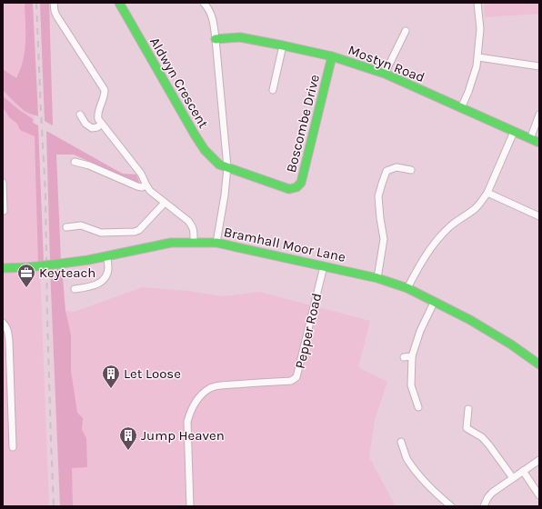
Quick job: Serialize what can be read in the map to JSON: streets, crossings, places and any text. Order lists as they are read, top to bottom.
{
  "streets": {
    "street": [
      "Mostyn Road",
      "Aldwyn Crescent",
      "Boscombe Drive",
      "Bramhall Moor Lane",
      "Pepper Road"
    ]
  },
  "crossings": [
    ["Mostyn Road", "Aldwyn Crescent"],
    ["Mostyn Road", "Boscombe Drive"],
    ["Aldwyn Crescent", "Boscombe Drive"],
    ["Aldwyn Crescent", "Bramhall Moor Lane"],
    ["Bramhall Moor Lane", "Pepper Road"]
  ],
  "places": {
    "office": ["Keyteach"],
    "building": ["Let Loose", "Jump Heaven"]
  }
}
